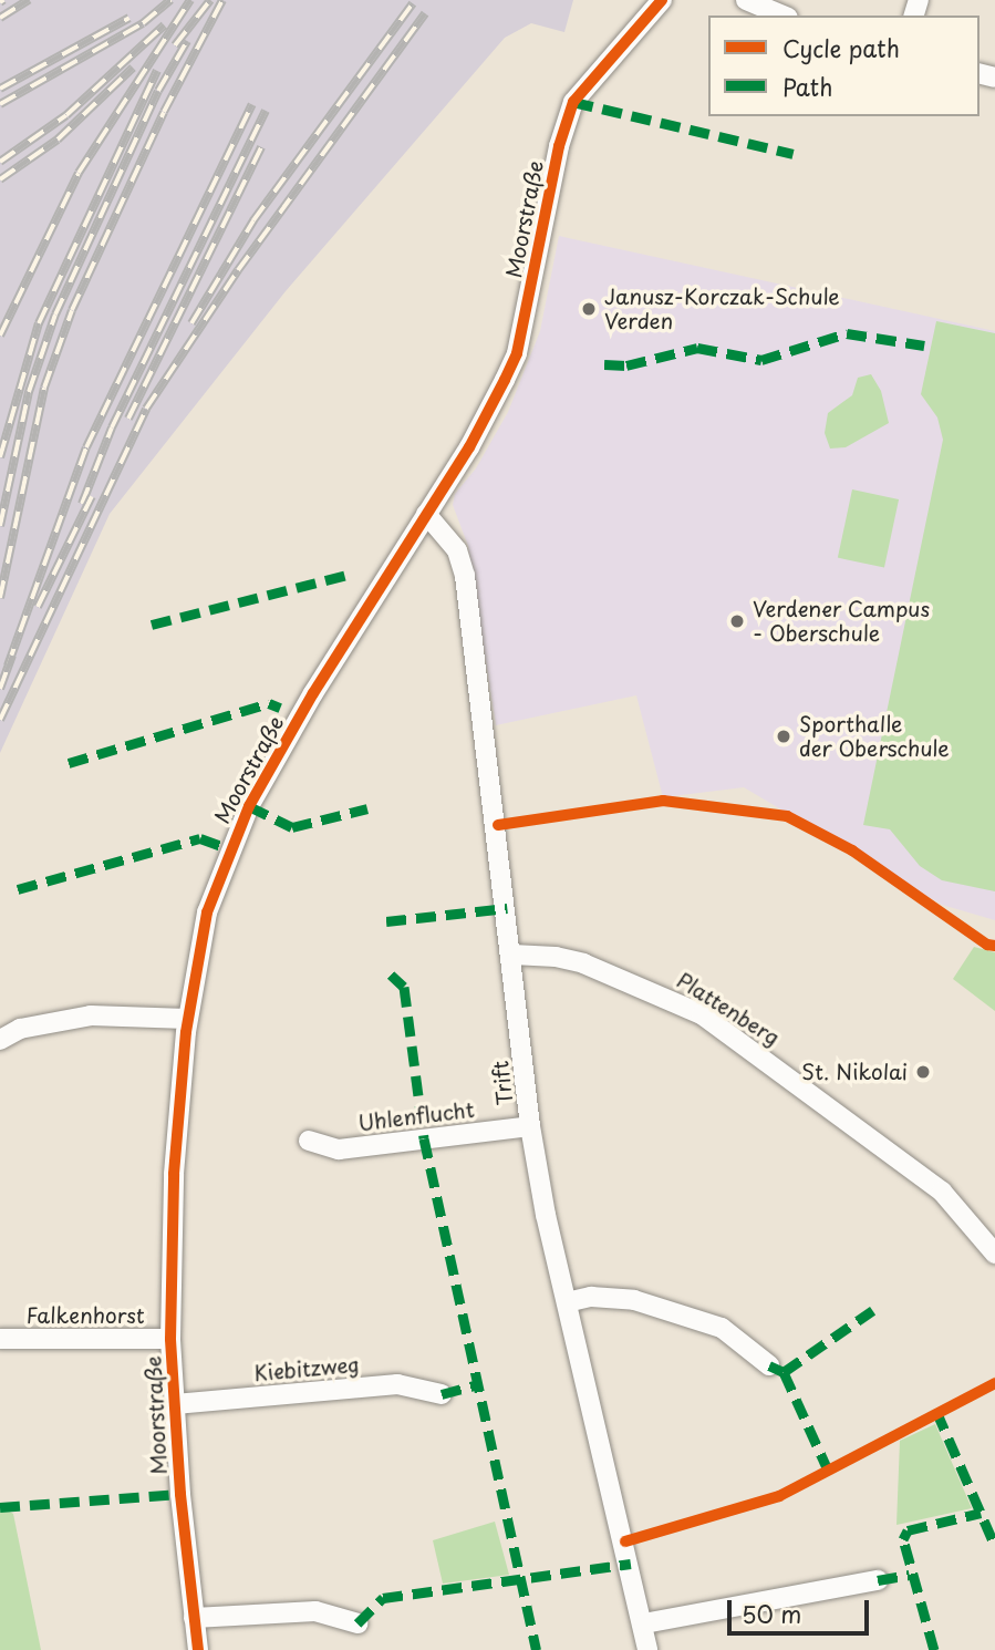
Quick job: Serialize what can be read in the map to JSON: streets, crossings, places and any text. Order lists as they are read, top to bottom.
{
  "streets": {
    "street": [
      "Moorstraße",
      "Plattenberg",
      "Trift",
      "Uhlenflucht",
      "Falkenhorst",
      "Kiebitzweg"
    ]
  },
  "crossings": [
    ["Moorstraße", "Trift"],
    ["Moorstraße", "Falkenhorst"],
    ["Moorstraße", "Kiebitzweg"],
    ["Plattenberg", "Trift"],
    ["Trift", "Uhlenflucht"]
  ],
  "places": [
    "Janusz-Korczak-Schule Verden",
    "Verdener Campus - Oberschule",
    "Sporthalle der Oberschule",
    "St. Nikolai"
  ],
  "legend": ["Cycle path", "Path"],
  "scale_bar": "50 m"
}
